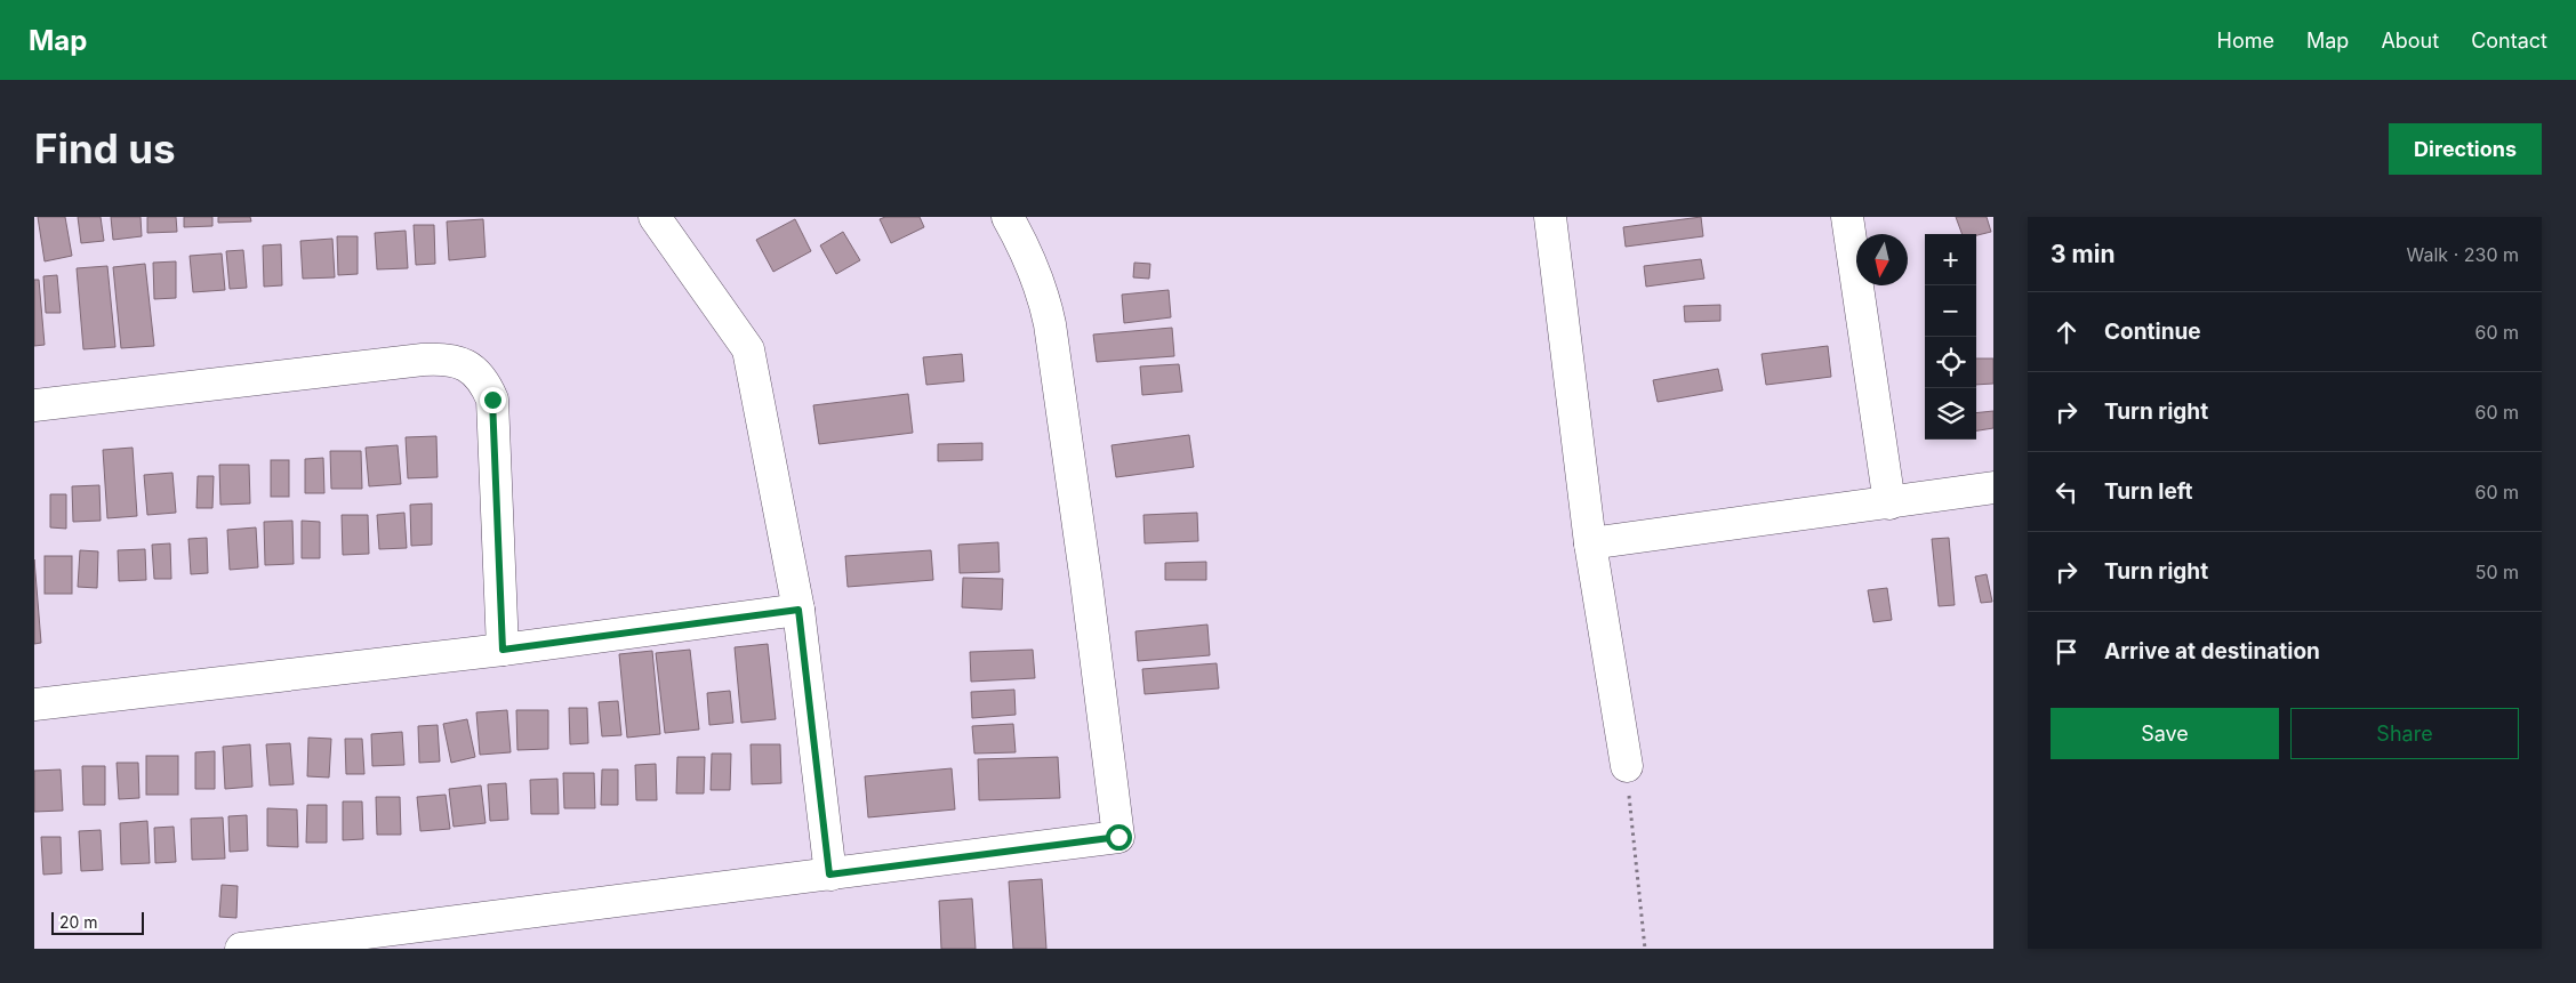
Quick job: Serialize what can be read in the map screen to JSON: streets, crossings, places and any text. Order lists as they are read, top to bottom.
{
  "scale_bar": "20 m",
  "north": "bottom",
  "page": {
    "header": "Map",
    "nav": [
      "Home",
      "Map",
      "About",
      "Contact"
    ],
    "buttons": [
      "Directions",
      ["Save", "Share"]
    ],
    "title": "Find us",
    "heading": ["3 min", "Walk · 230 m"],
    "map_buttons": ["+", "−"],
    "list": [
      ["Continue", "60 m"],
      ["Turn right", "60 m"],
      ["Turn left", "60 m"],
      ["Turn right", "50 m"],
      "Arrive at destination"
    ],
    "scale": "20 m"
  }
}
